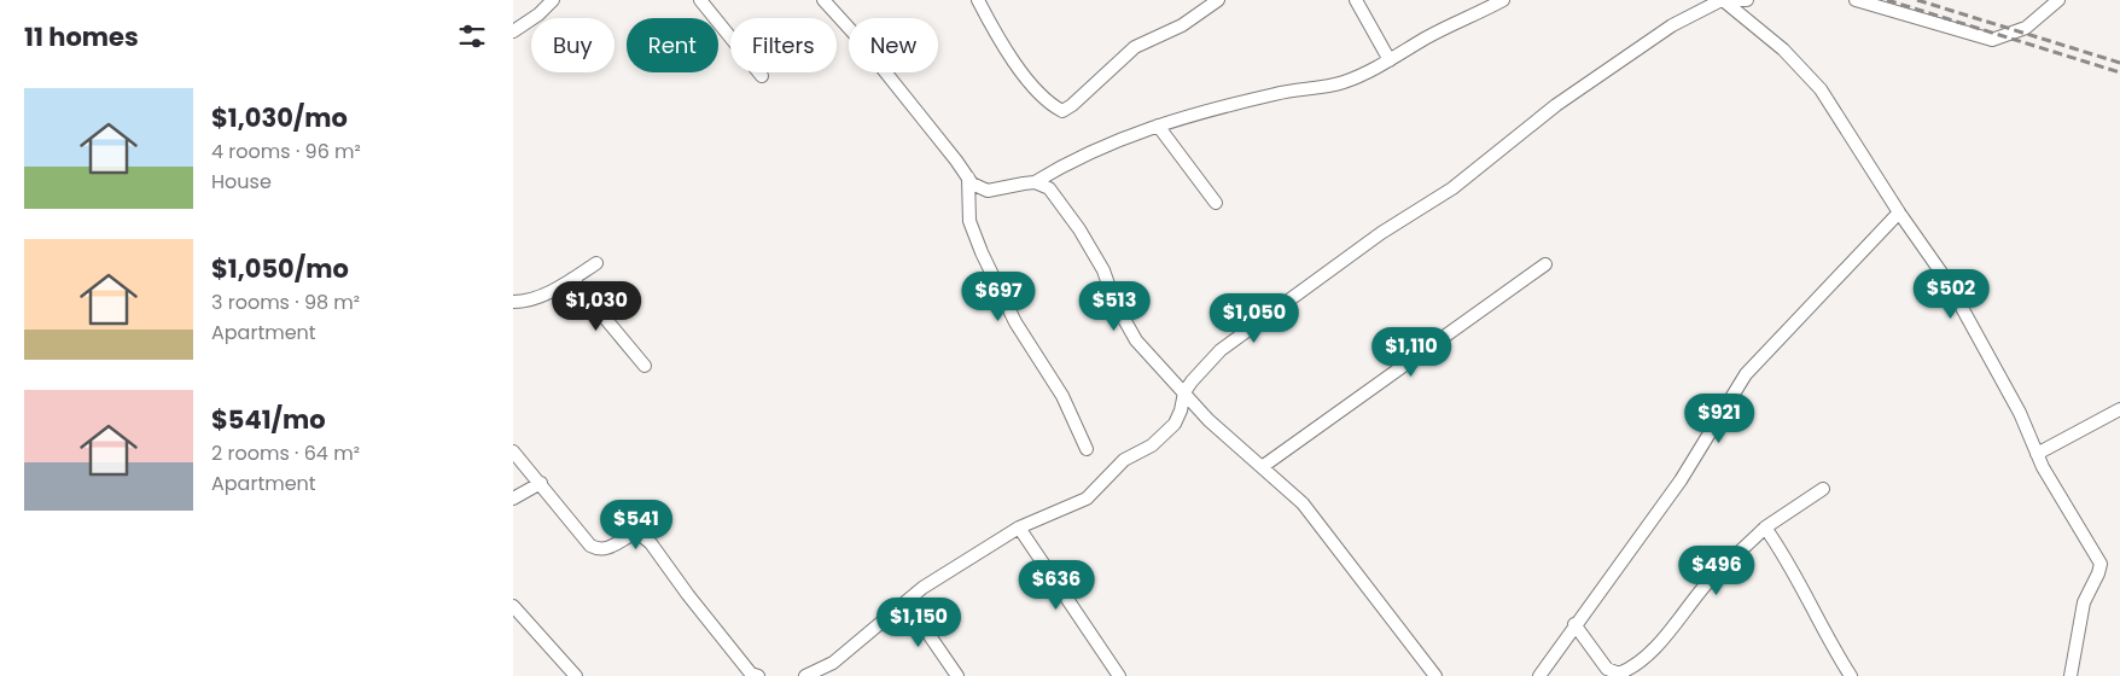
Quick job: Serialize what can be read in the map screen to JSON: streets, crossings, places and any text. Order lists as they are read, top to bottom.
{
  "page": {
    "heading": "11 homes",
    "chip": [
      "Buy",
      "Rent",
      "Filters",
      "New"
    ],
    "list": [
      {
        "name": "$1,030/mo",
        "note": "4 rooms · 96 m² · House"
      },
      {
        "name": "$1,050/mo",
        "note": "3 rooms · 98 m² · Apartment"
      },
      {
        "name": "$541/mo",
        "note": "2 rooms · 64 m² · Apartment"
      }
    ],
    "price": [
      "$502",
      "$697",
      "$1,030",
      "$513",
      "$1,050",
      "$1,110",
      "$921",
      "$541",
      "$496",
      "$636",
      "$1,150"
    ]
  }
}
